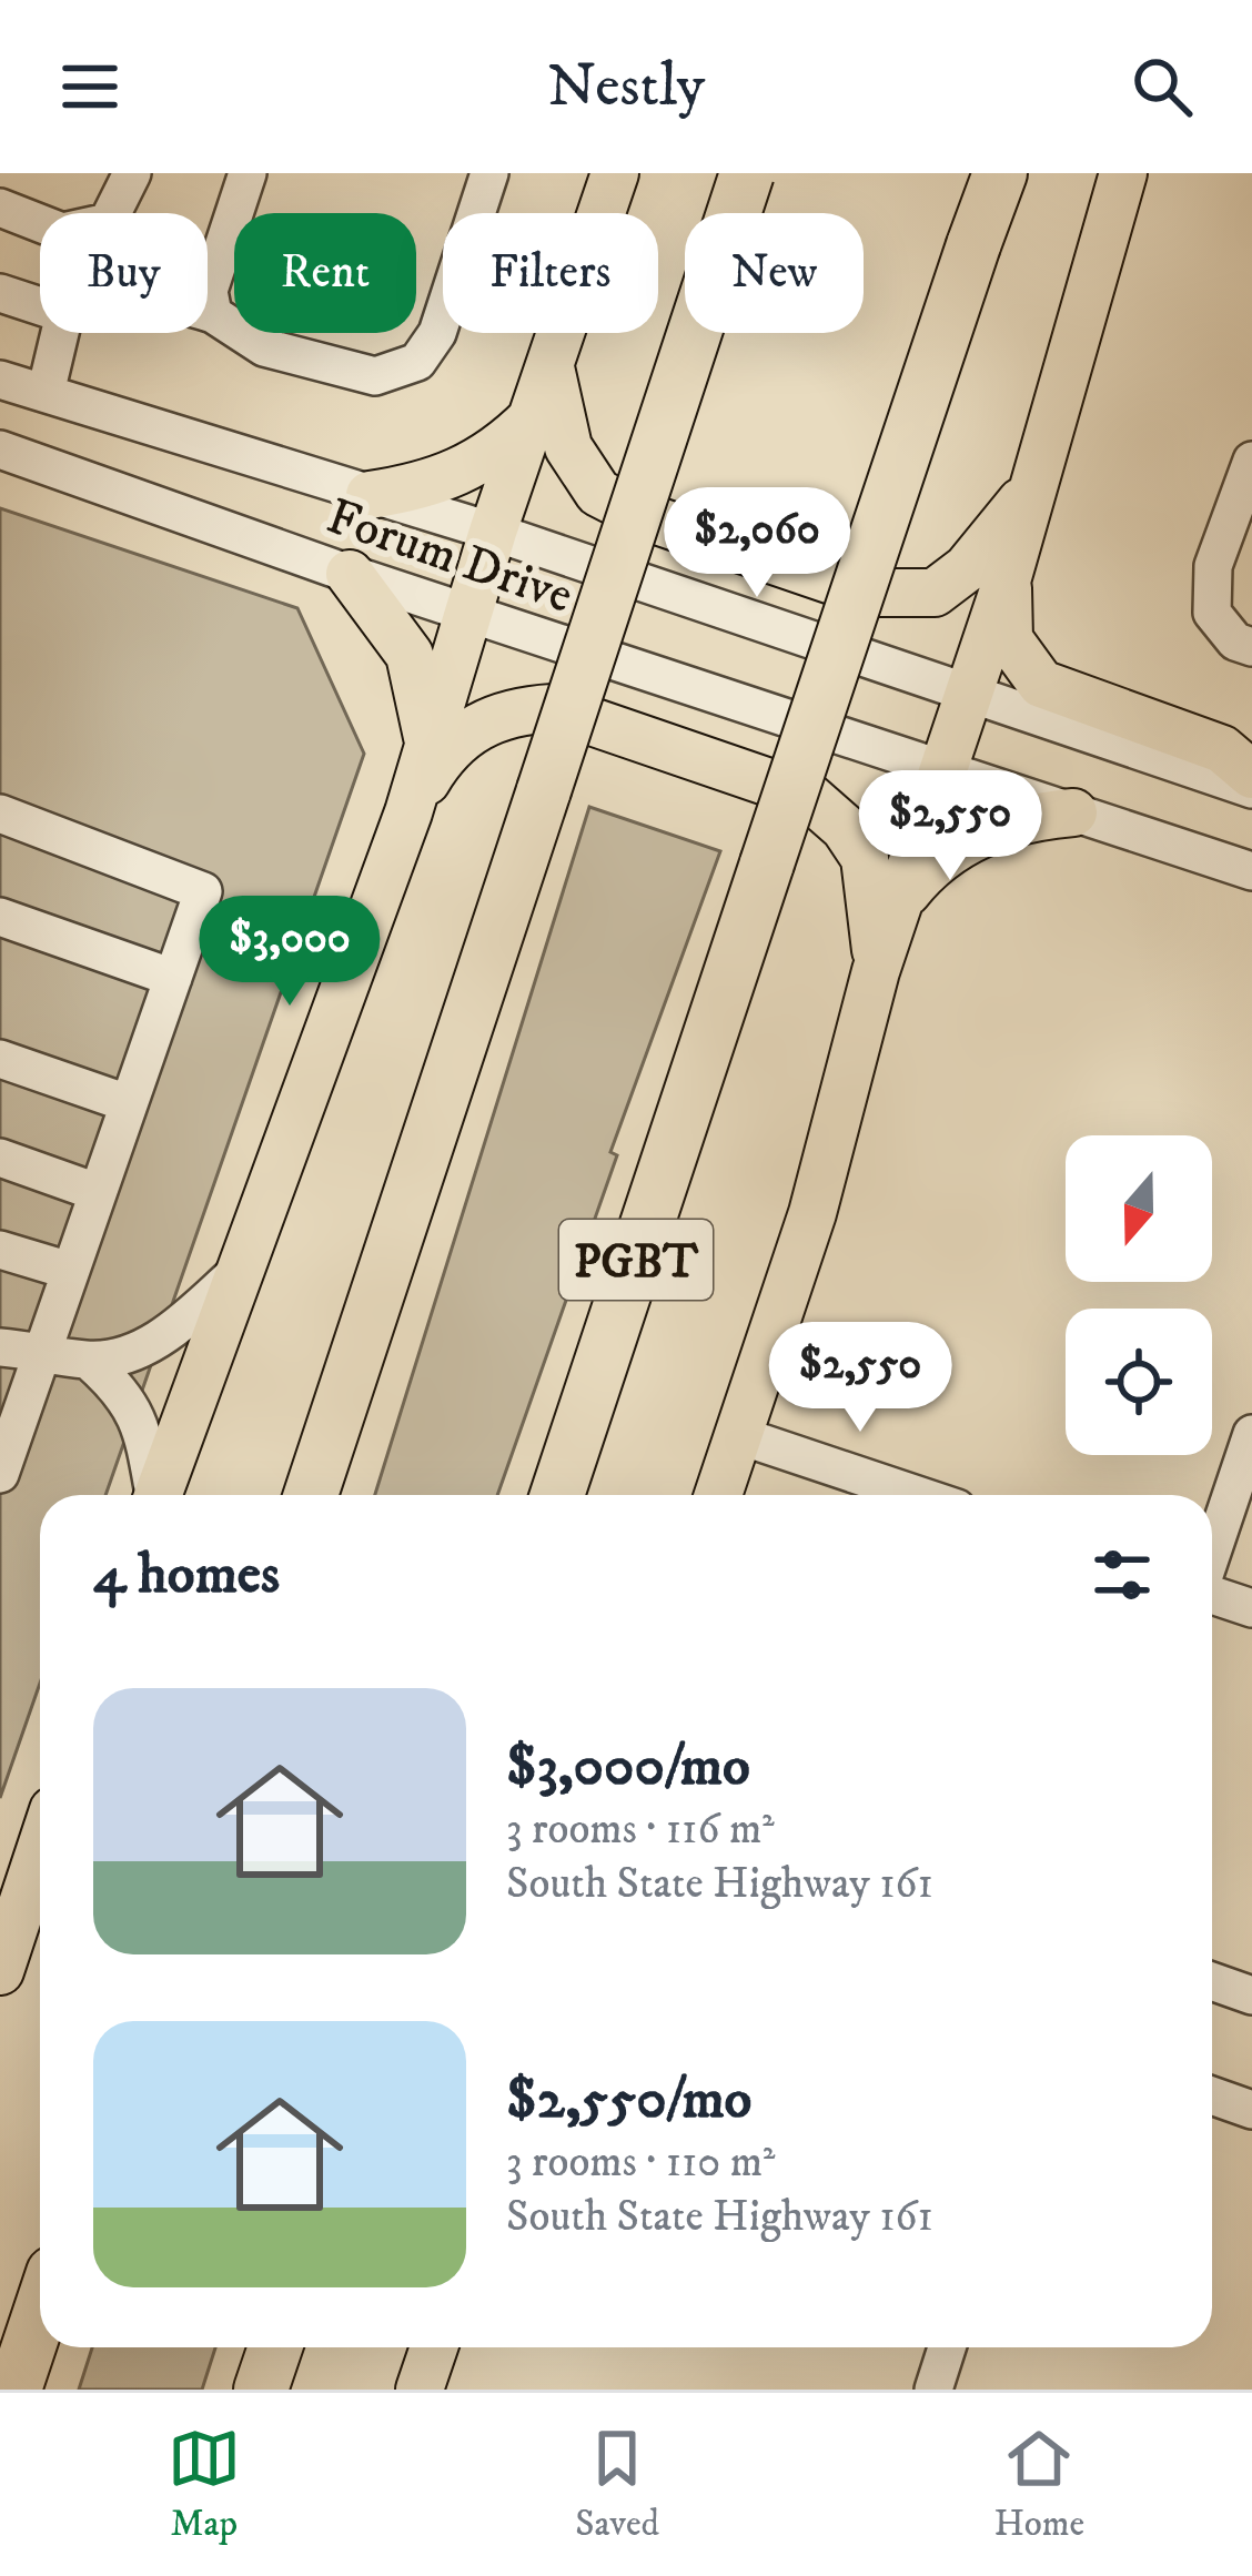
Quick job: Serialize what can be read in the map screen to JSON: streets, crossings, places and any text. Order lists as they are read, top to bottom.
{
  "streets": {
    "highway": ["PGBT"],
    "street": ["Forum Drive"]
  },
  "north": "bottom",
  "page": {
    "header": "Nestly",
    "chip": [
      "Buy",
      "Rent",
      "Filters",
      "New"
    ],
    "price": [
      "$2,060",
      "$2,550",
      "$3,000",
      "$2,550"
    ],
    "heading": "4 homes",
    "list": [
      {
        "name": "$3,000/mo",
        "note": "3 rooms · 116 m² · South State Highway 161"
      },
      {
        "name": "$2,550/mo",
        "note": "3 rooms · 110 m² · South State Highway 161"
      }
    ],
    "tabs": ["Map", "Saved", "Home"]
  }
}
